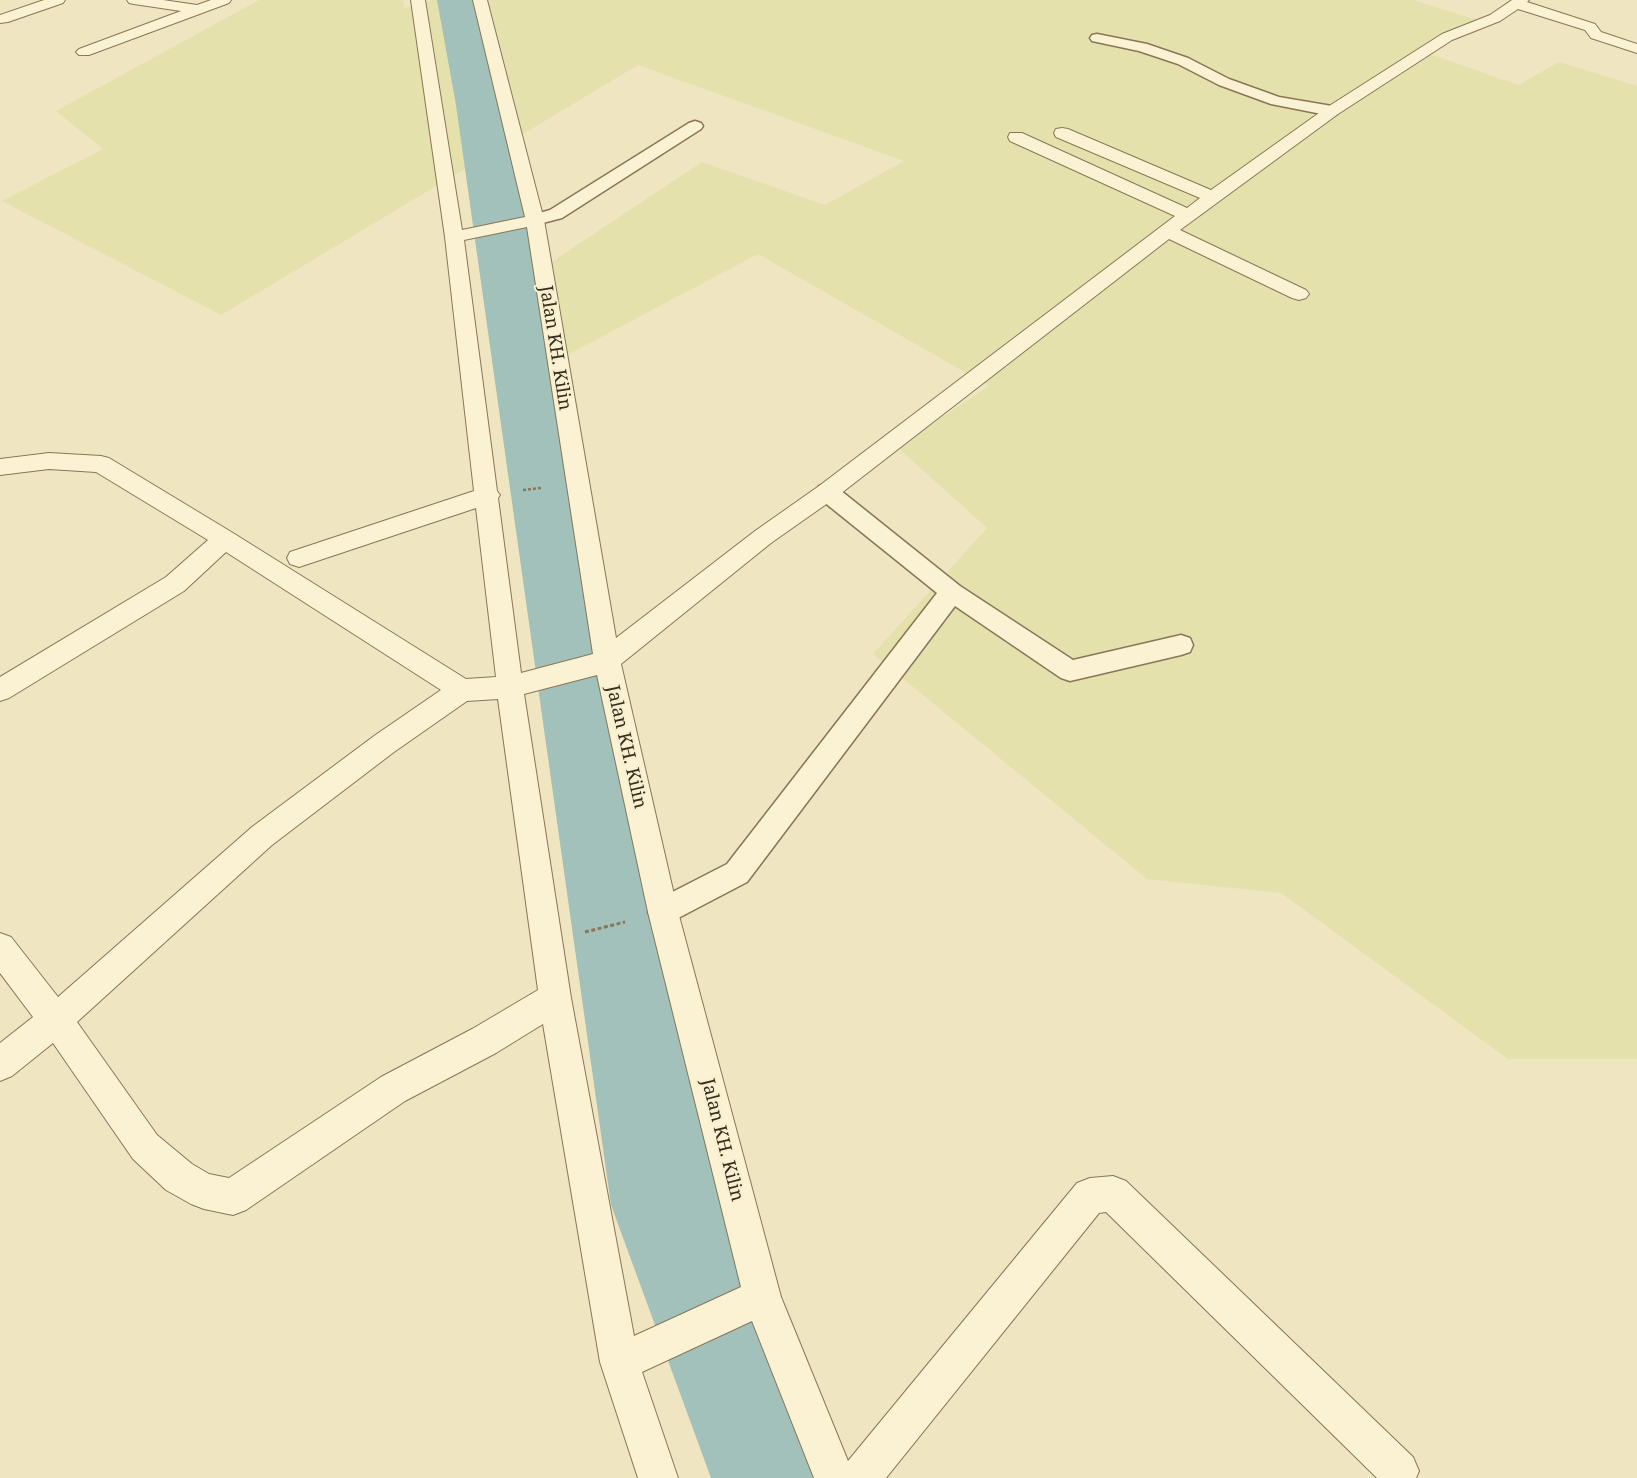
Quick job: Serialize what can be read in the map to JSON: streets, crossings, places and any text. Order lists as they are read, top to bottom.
{
  "streets": {
    "street": ["Jalan KH. Kilin"]
  }
}
